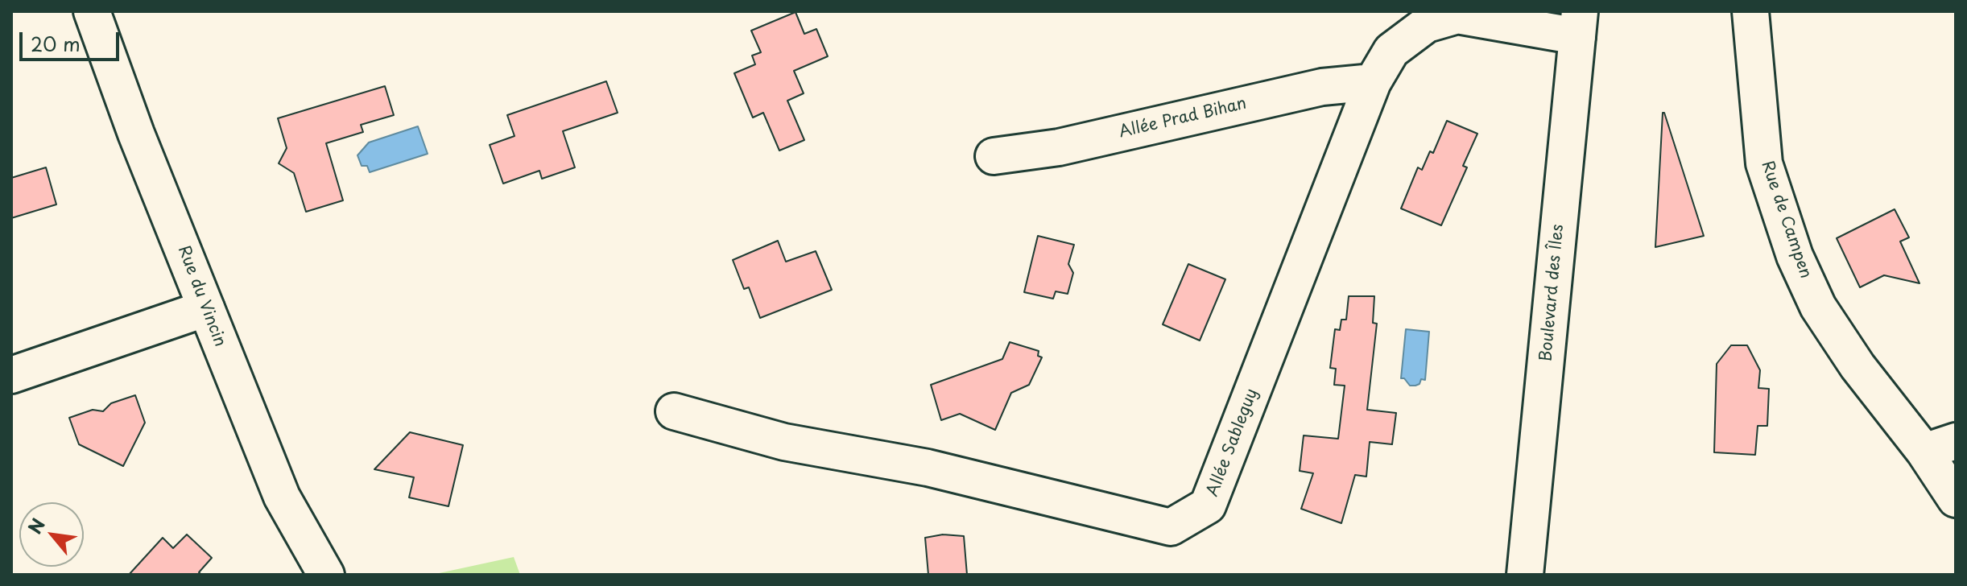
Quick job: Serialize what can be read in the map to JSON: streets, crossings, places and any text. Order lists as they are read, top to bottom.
{
  "streets": {
    "street": [
      "Allée Prad Bihan",
      "Rue de Campen",
      "Boulevard des Îles",
      "Rue du Vincin",
      "Allée Sableguy"
    ]
  },
  "crossings": [
    ["Allée Prad Bihan", "Allée Sableguy"],
    ["Boulevard des Îles", "Allée Sableguy"]
  ],
  "scale_bar": "20 m",
  "north": "top left"
}
